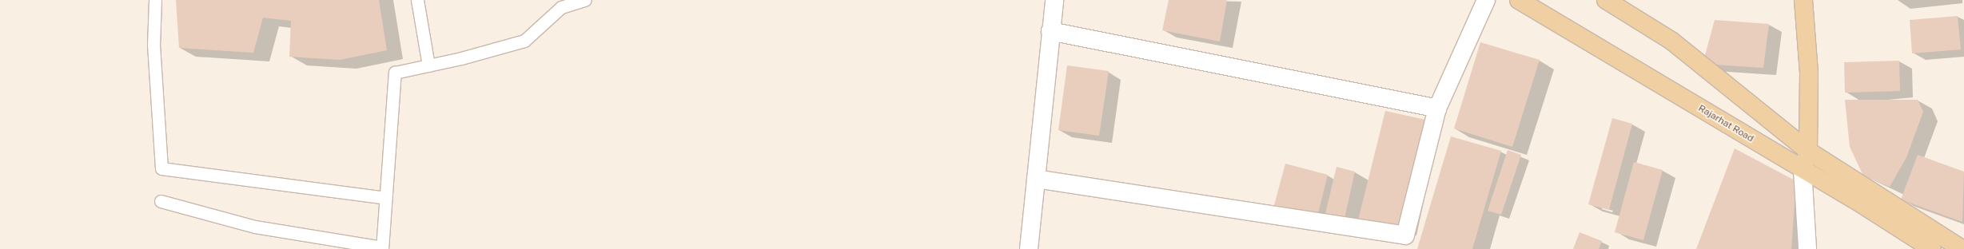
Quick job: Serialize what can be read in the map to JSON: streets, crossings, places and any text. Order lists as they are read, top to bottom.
{
  "streets": {
    "main road": ["Rajarhat Road"]
  }
}
